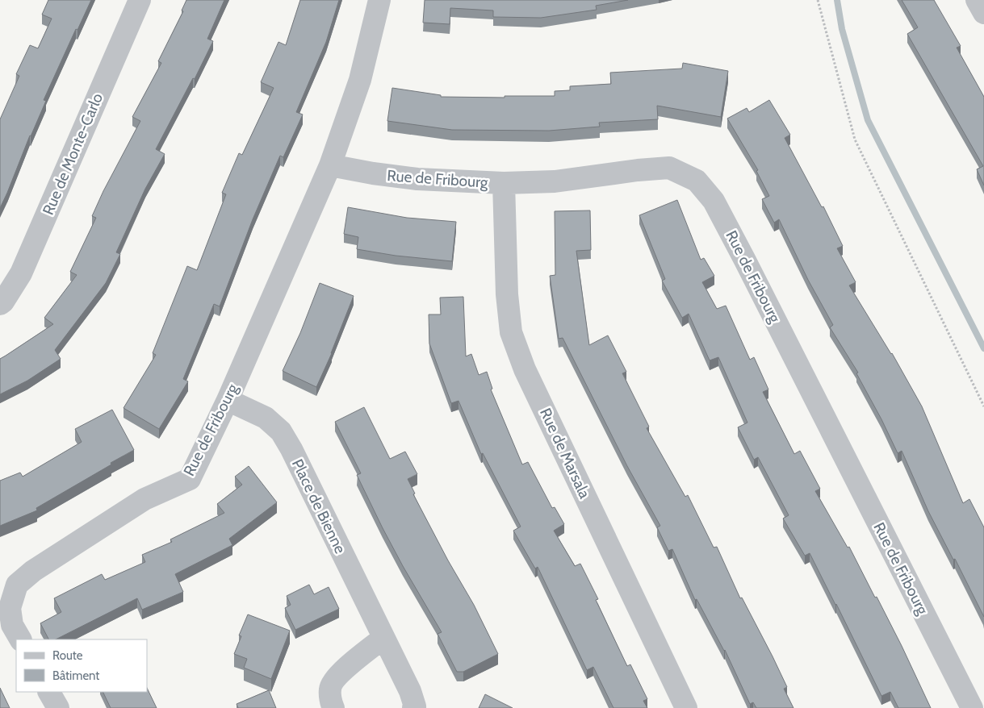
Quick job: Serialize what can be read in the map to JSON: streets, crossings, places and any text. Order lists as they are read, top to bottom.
{
  "streets": {
    "street": [
      "Rue de Monte-Carlo",
      "Rue de Fribourg",
      "Rue de Marsala",
      "Place de Bienne"
    ]
  },
  "crossings": [
    ["Rue de Fribourg", "Rue de Marsala"],
    ["Rue de Fribourg", "Place de Bienne"]
  ],
  "legend": ["Route", "Bâtiment"]
}
